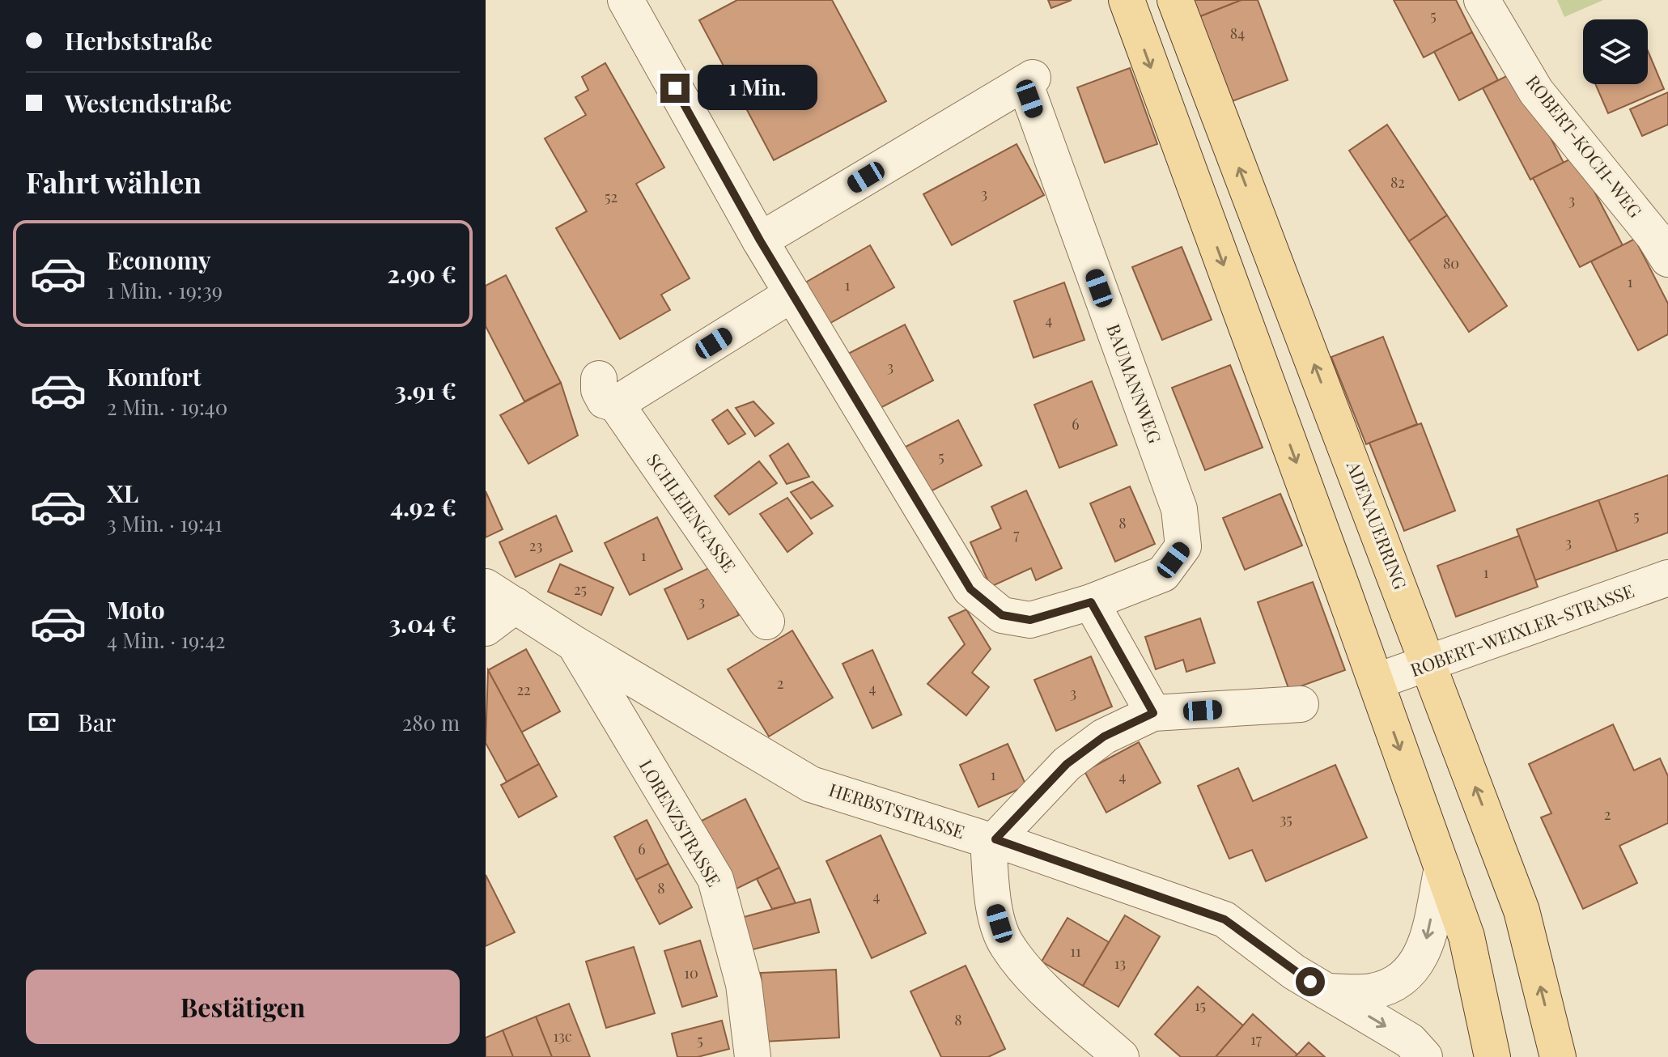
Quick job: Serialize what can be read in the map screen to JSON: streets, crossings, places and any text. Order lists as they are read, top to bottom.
{
  "streets": {
    "main road": ["ADENAUERRING"],
    "street": [
      "ROBERT-KOCH-WEG",
      "BAUMANNWEG",
      "SCHLEIENGASSE",
      "ROBERT-WEIXLER-STRASSE",
      "HERBSTSTRASSE",
      "LORENZSTRASSE"
    ]
  },
  "crossings": [
    ["BAUMANNWEG", "SCHLEIENGASSE"],
    ["ADENAUERRING", "ROBERT-WEIXLER-STRASSE"],
    ["HERBSTSTRASSE", "LORENZSTRASSE"]
  ],
  "house_numbers": [
    "5",
    "84",
    "82",
    "3",
    "52",
    "3",
    "80",
    "1",
    "1",
    "4",
    "3",
    "6",
    "5",
    "5",
    "8",
    "7",
    "3",
    "23",
    "1",
    "1",
    "25",
    "3",
    "2",
    "4",
    "22",
    "3",
    "1",
    "4",
    "2",
    "35",
    "6",
    "8",
    "4",
    "11",
    "13",
    "10",
    "15",
    "8",
    "13c",
    "17",
    "5"
  ],
  "page": {
    "banner": ["Herbststraße", "Westendstraße"],
    "bubble": "1 Min.",
    "heading": "Fahrt wählen",
    "list": [
      {
        "name": "Economy",
        "note": "1 Min. · 19:39",
        "value": "2.90 €"
      },
      {
        "name": "Komfort",
        "note": "2 Min. · 19:40",
        "value": "3.91 €"
      },
      {
        "name": "XL",
        "note": "3 Min. · 19:41",
        "value": "4.92 €"
      },
      {
        "name": "Moto",
        "note": "4 Min. · 19:42",
        "value": "3.04 €"
      }
    ],
    "pay": ["Bar", "280 m"],
    "buttons": "Bestätigen"
  }
}
